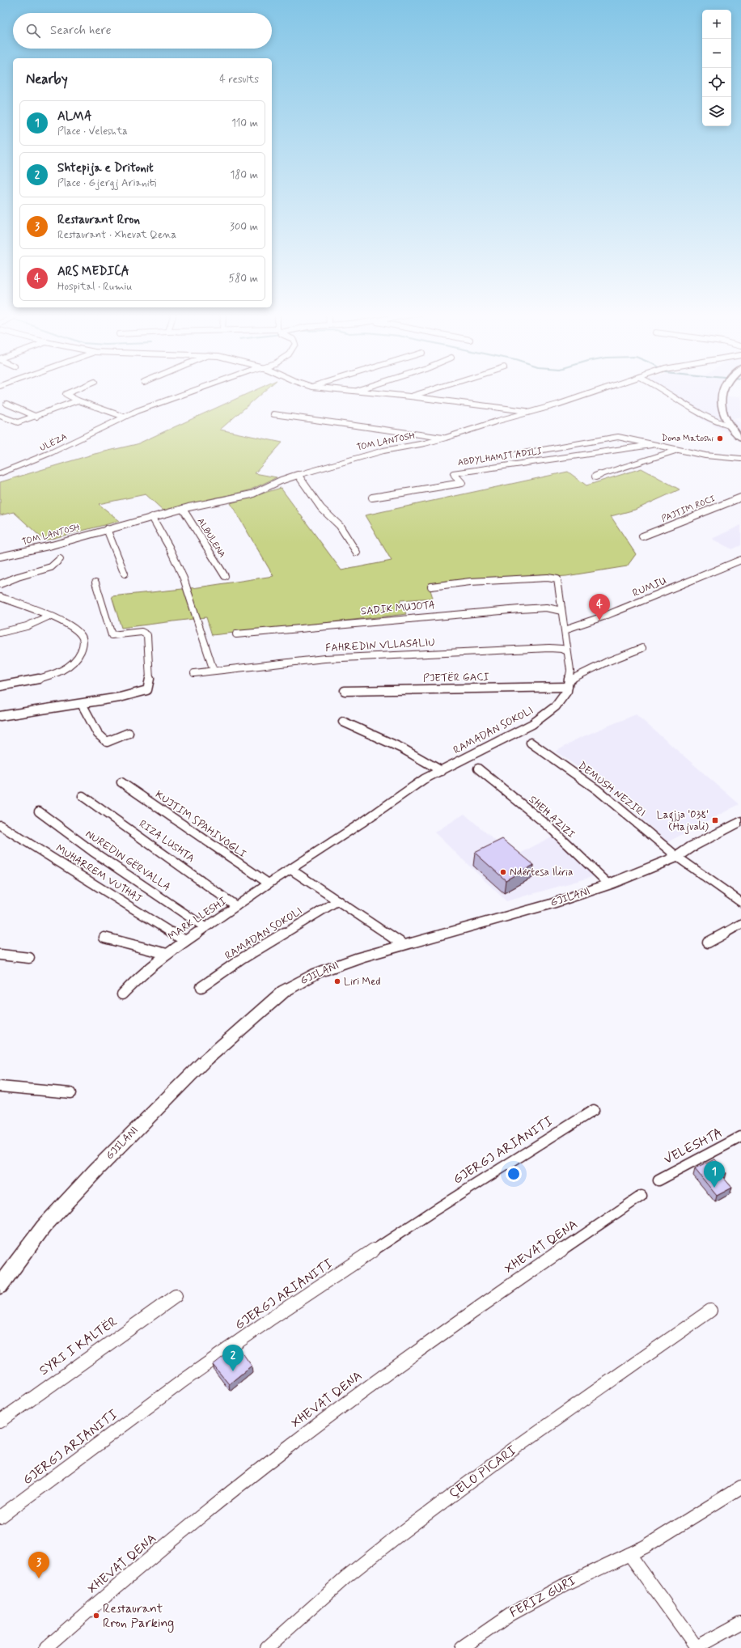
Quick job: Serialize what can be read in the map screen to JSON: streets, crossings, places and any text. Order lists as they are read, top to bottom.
{
  "streets": {
    "main road": ["GJILANI"],
    "street": [
      "TOM LANTOSH",
      "ULËZA",
      "ABDYLHAMIT ADILI",
      "PAJTIM ROCI",
      "ALBULENA",
      "RUMIU",
      "SADIK MUJOTA",
      "FAHREDIN VLLASALIU",
      "PJETËR GACI",
      "RAMADAN SOKOLI",
      "DEMUSH NEZIRI",
      "SHEH AZIZI",
      "KUJTIM SPAHIVOGLI",
      "RIZA LUSHTA",
      "NUREDIN GËRVALLA",
      "MUHARREM VUTHAJ",
      "MARK LLESHI",
      "VELESHTA",
      "GJERGJ ARIANITI",
      "XHEVAT QENA",
      "SYRI I KALTËR",
      "ÇELO PICARI",
      "FERIZ GURI"
    ]
  },
  "crossings": [
    ["TOM LANTOSH", "ALBULENA"],
    ["RUMIU", "RAMADAN SOKOLI"],
    ["SADIK MUJOTA", "RAMADAN SOKOLI"],
    ["FAHREDIN VLLASALIU", "RAMADAN SOKOLI"],
    ["PJETËR GACI", "RAMADAN SOKOLI"],
    ["RAMADAN SOKOLI", "MARK LLESHI"],
    ["DEMUSH NEZIRI", "GJILANI"],
    ["SHEH AZIZI", "GJILANI"],
    ["KUJTIM SPAHIVOGLI", "MARK LLESHI"],
    ["RIZA LUSHTA", "MARK LLESHI"],
    ["NUREDIN GËRVALLA", "MARK LLESHI"],
    ["MUHARREM VUTHAJ", "MARK LLESHI"]
  ],
  "places": {
    "other": [
      "Dona Matoshi",
      "Ndërtesa Iliria",
      "Liri Med",
      "Restaurant Rron Parking"
    ],
    "transit": ["Lagjja '038' (Hajvali)"]
  },
  "page": {
    "map_buttons": ["+", "−"],
    "search": "Search here",
    "heading": ["Nearby", "4 results"],
    "list": [
      {
        "mark": "1",
        "name": "ALMA",
        "note": "Place · Veleshta",
        "value": "110 m"
      },
      {
        "mark": "2",
        "name": "Shtepija e Dritonit",
        "note": "Place · Gjergj Arianiti",
        "value": "180 m"
      },
      {
        "mark": "3",
        "name": "Restaurant Rron",
        "note": "Restaurant · Xhevat Qena",
        "value": "300 m"
      },
      {
        "mark": "4",
        "name": "ARS MEDICA",
        "note": "Hospital · Rumiu",
        "value": "580 m"
      }
    ],
    "pins": [
      "4",
      "1",
      "2",
      "3"
    ]
  }
}
